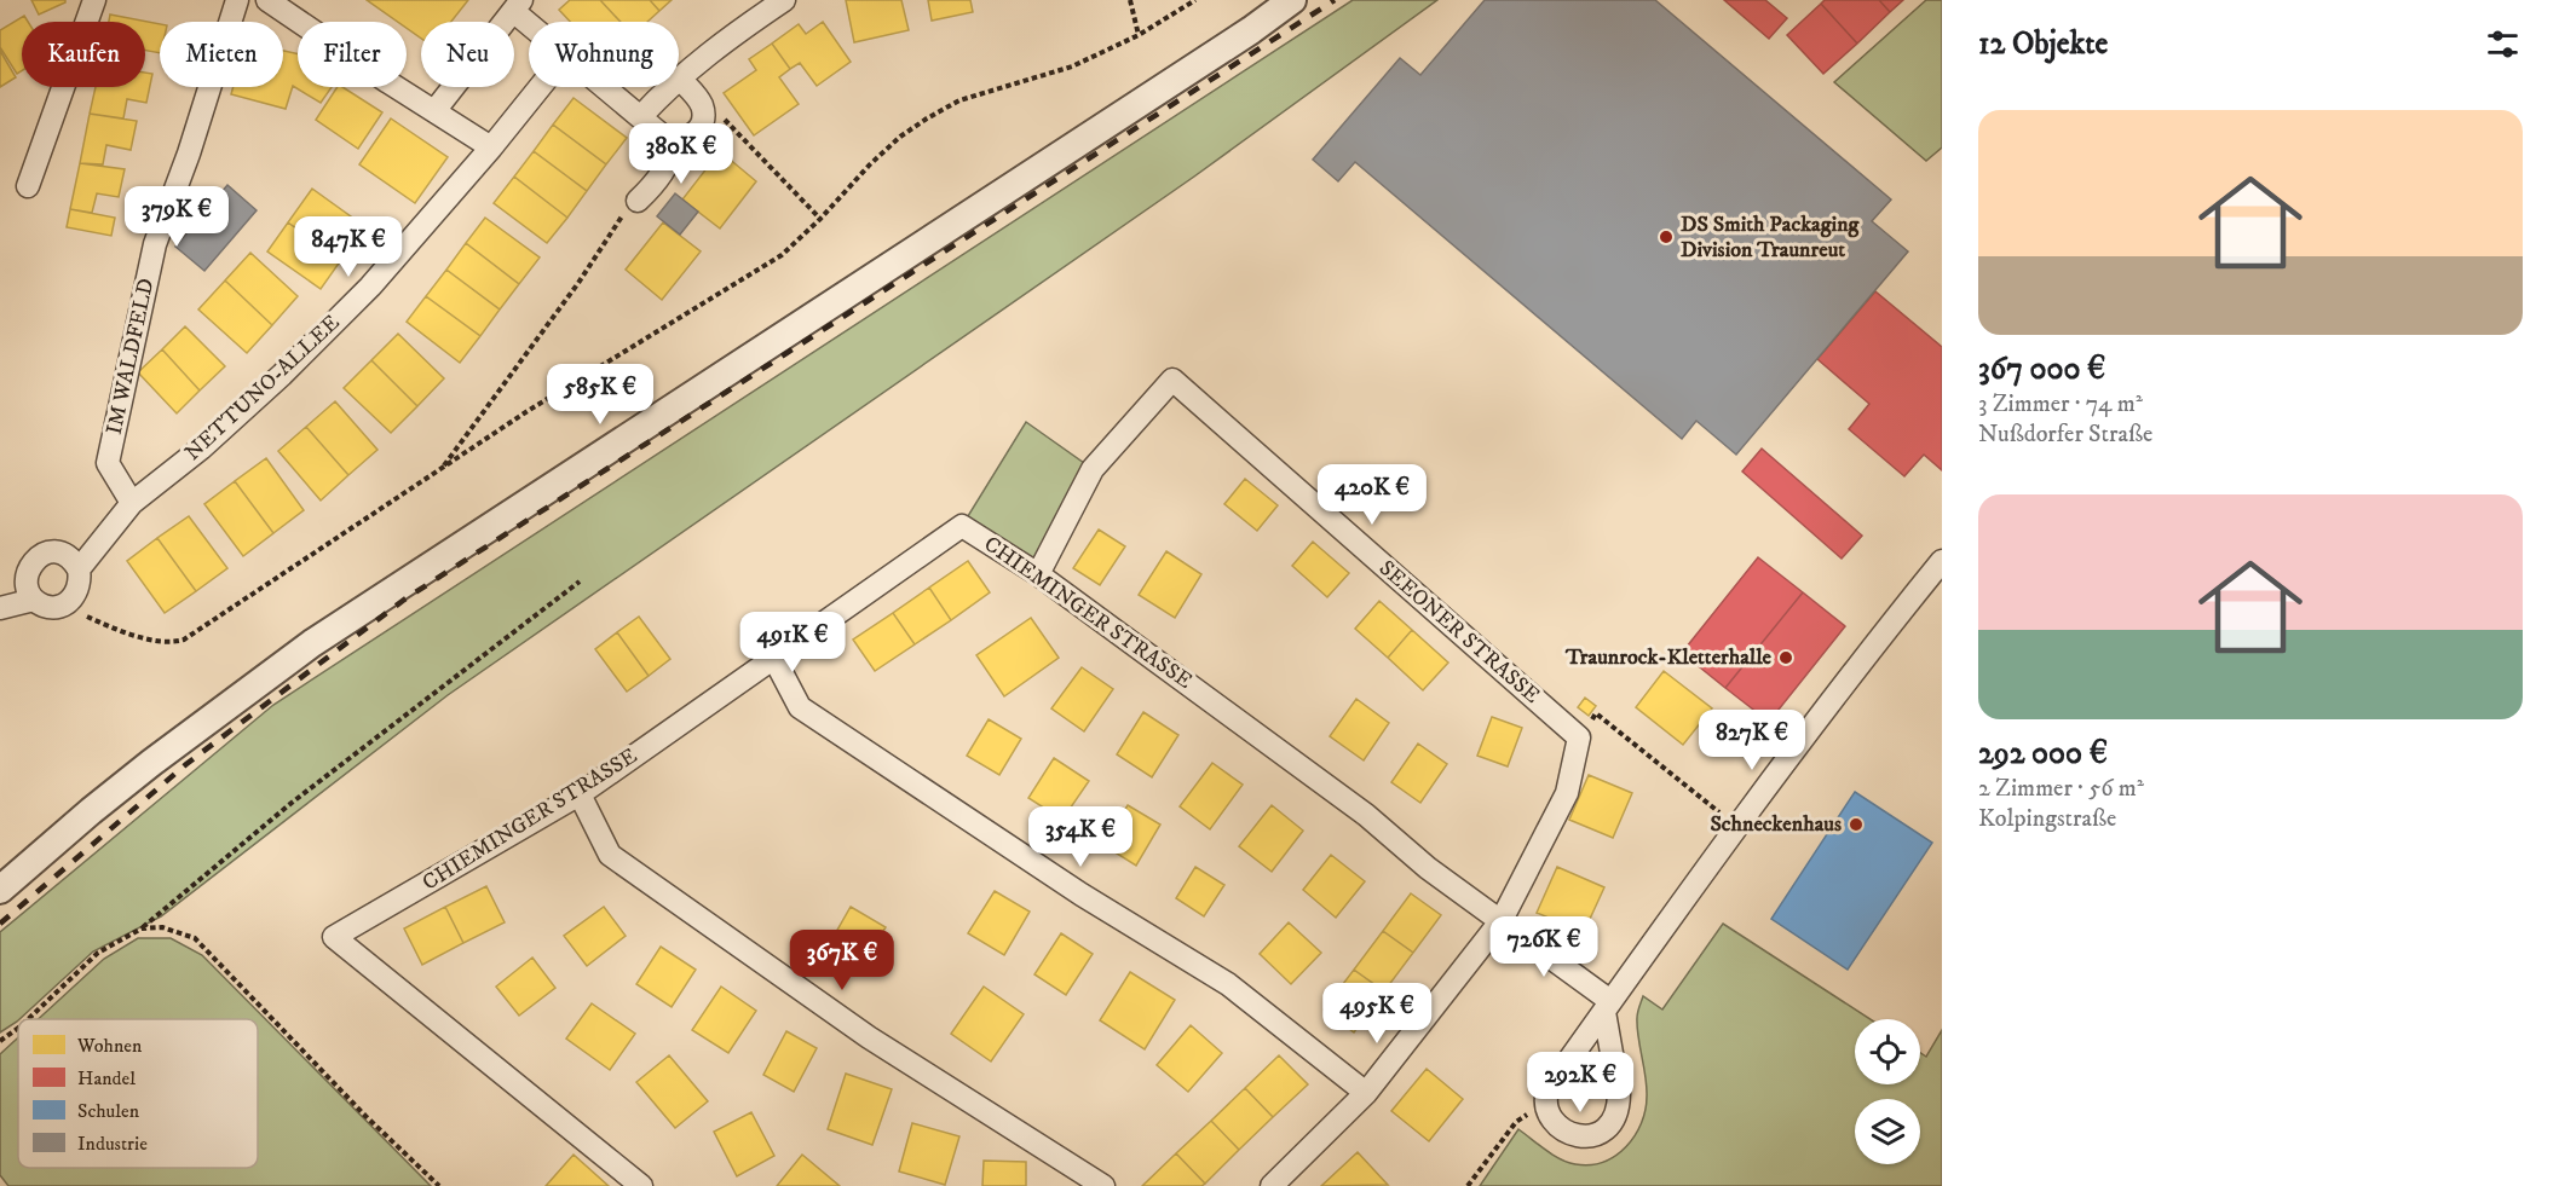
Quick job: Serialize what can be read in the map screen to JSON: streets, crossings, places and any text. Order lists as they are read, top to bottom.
{
  "streets": {
    "street": [
      "IM WALDFELD",
      "NETTUNO-ALLEE",
      "CHIEMINGER STRASSE",
      "SEEONER STRASSE"
    ]
  },
  "crossings": [
    ["IM WALDFELD", "NETTUNO-ALLEE"],
    ["CHIEMINGER STRASSE", "SEEONER STRASSE"]
  ],
  "places": ["DS Smith Packaging Division Traunreut", "Traunrock-Kletterhalle", "Schneckenhaus"],
  "legend": [
    "Wohnen",
    "Handel",
    "Schulen",
    "Industrie"
  ],
  "page": {
    "heading": "12 Objekte",
    "chip": [
      "Kaufen",
      "Mieten",
      "Filter",
      "Neu",
      "Wohnung"
    ],
    "list": [
      {
        "name": "367 000 €",
        "note": "3 Zimmer · 74 m² · Nußdorfer Straße"
      },
      {
        "name": "292 000 €",
        "note": "2 Zimmer · 56 m² · Kolpingstraße"
      }
    ],
    "price": [
      "380K €",
      "379K €",
      "847K €",
      "585K €",
      "420K €",
      "491K €",
      "827K €",
      "354K €",
      "726K €",
      "367K €",
      "495K €",
      "292K €"
    ]
  }
}
